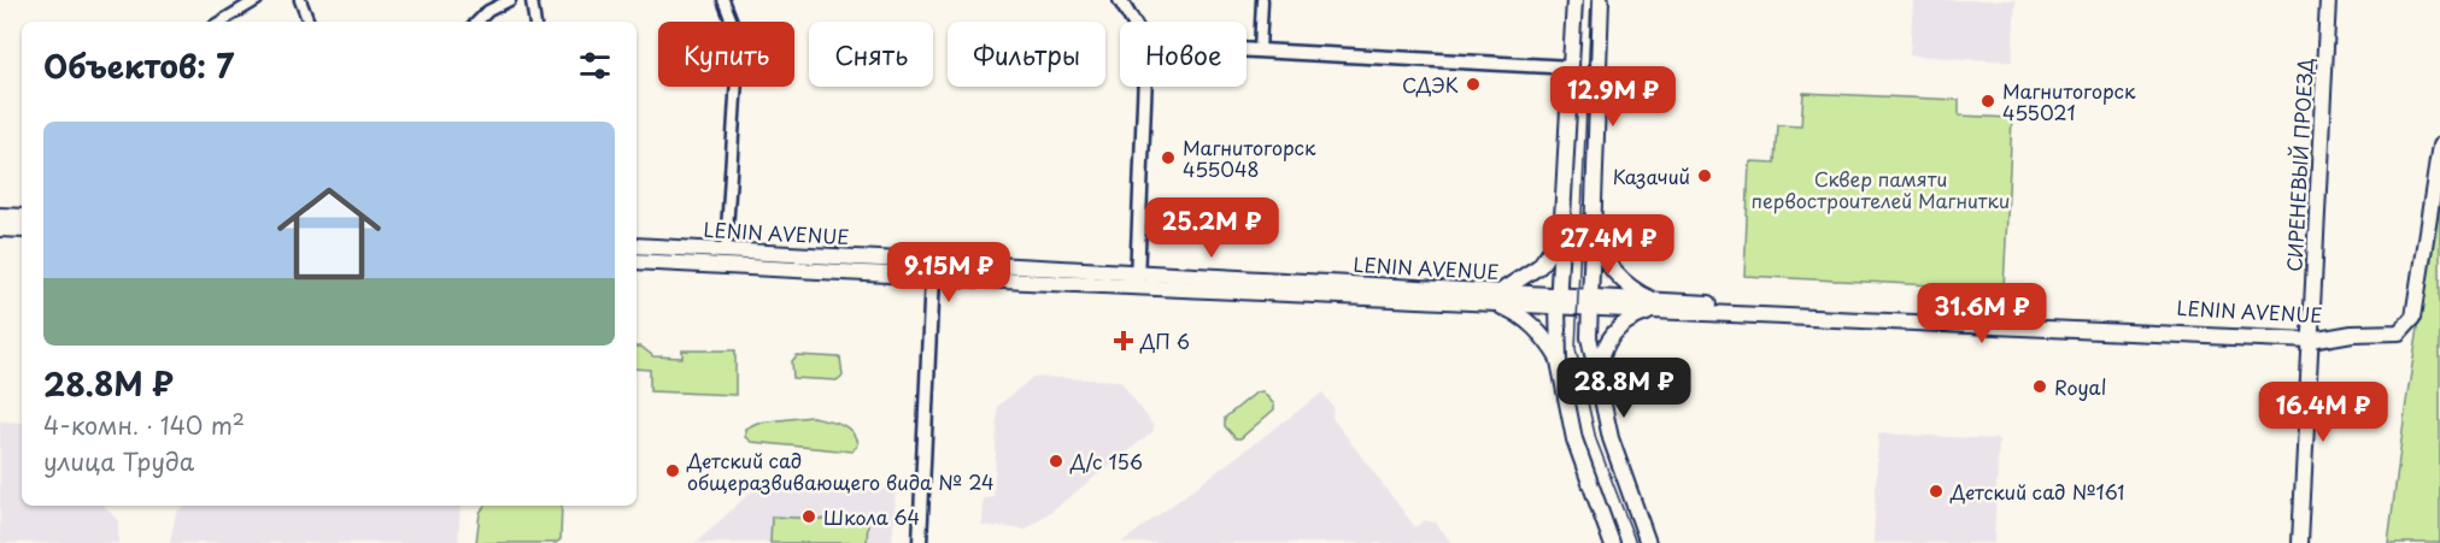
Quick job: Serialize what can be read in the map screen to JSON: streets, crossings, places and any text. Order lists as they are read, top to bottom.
{
  "streets": {
    "main road": ["СИРЕНЕВЫЙ ПРОЕЗД", "LENIN AVENUE"]
  },
  "crossings": [
    ["СИРЕНЕВЫЙ ПРОЕЗД", "LENIN AVENUE"]
  ],
  "parks": ["Сквер памяти первостроителей Магнитки"],
  "places": {
    "other": [
      "СДЭК",
      "Магнитогорск 455021",
      "Магнитогорск 455048",
      "Казачий",
      "Royal",
      "Д/с 156",
      "Детский сад общеразвивающего вида № 24",
      "Детский сад №161",
      "Школа 64"
    ],
    "health": ["ДП 6"]
  },
  "page": {
    "chip": [
      "Купить",
      "Снять",
      "Фильтры",
      "Новое"
    ],
    "heading": "Объектов: 7",
    "price": [
      "12.9M ₽",
      "25.2M ₽",
      "27.4M ₽",
      "9.15M ₽",
      "31.6M ₽",
      "28.8M ₽",
      "16.4M ₽"
    ],
    "list": [
      {
        "name": "28.8M ₽",
        "note": "4-комн. · 140 m² · улица Труда"
      }
    ]
  }
}
